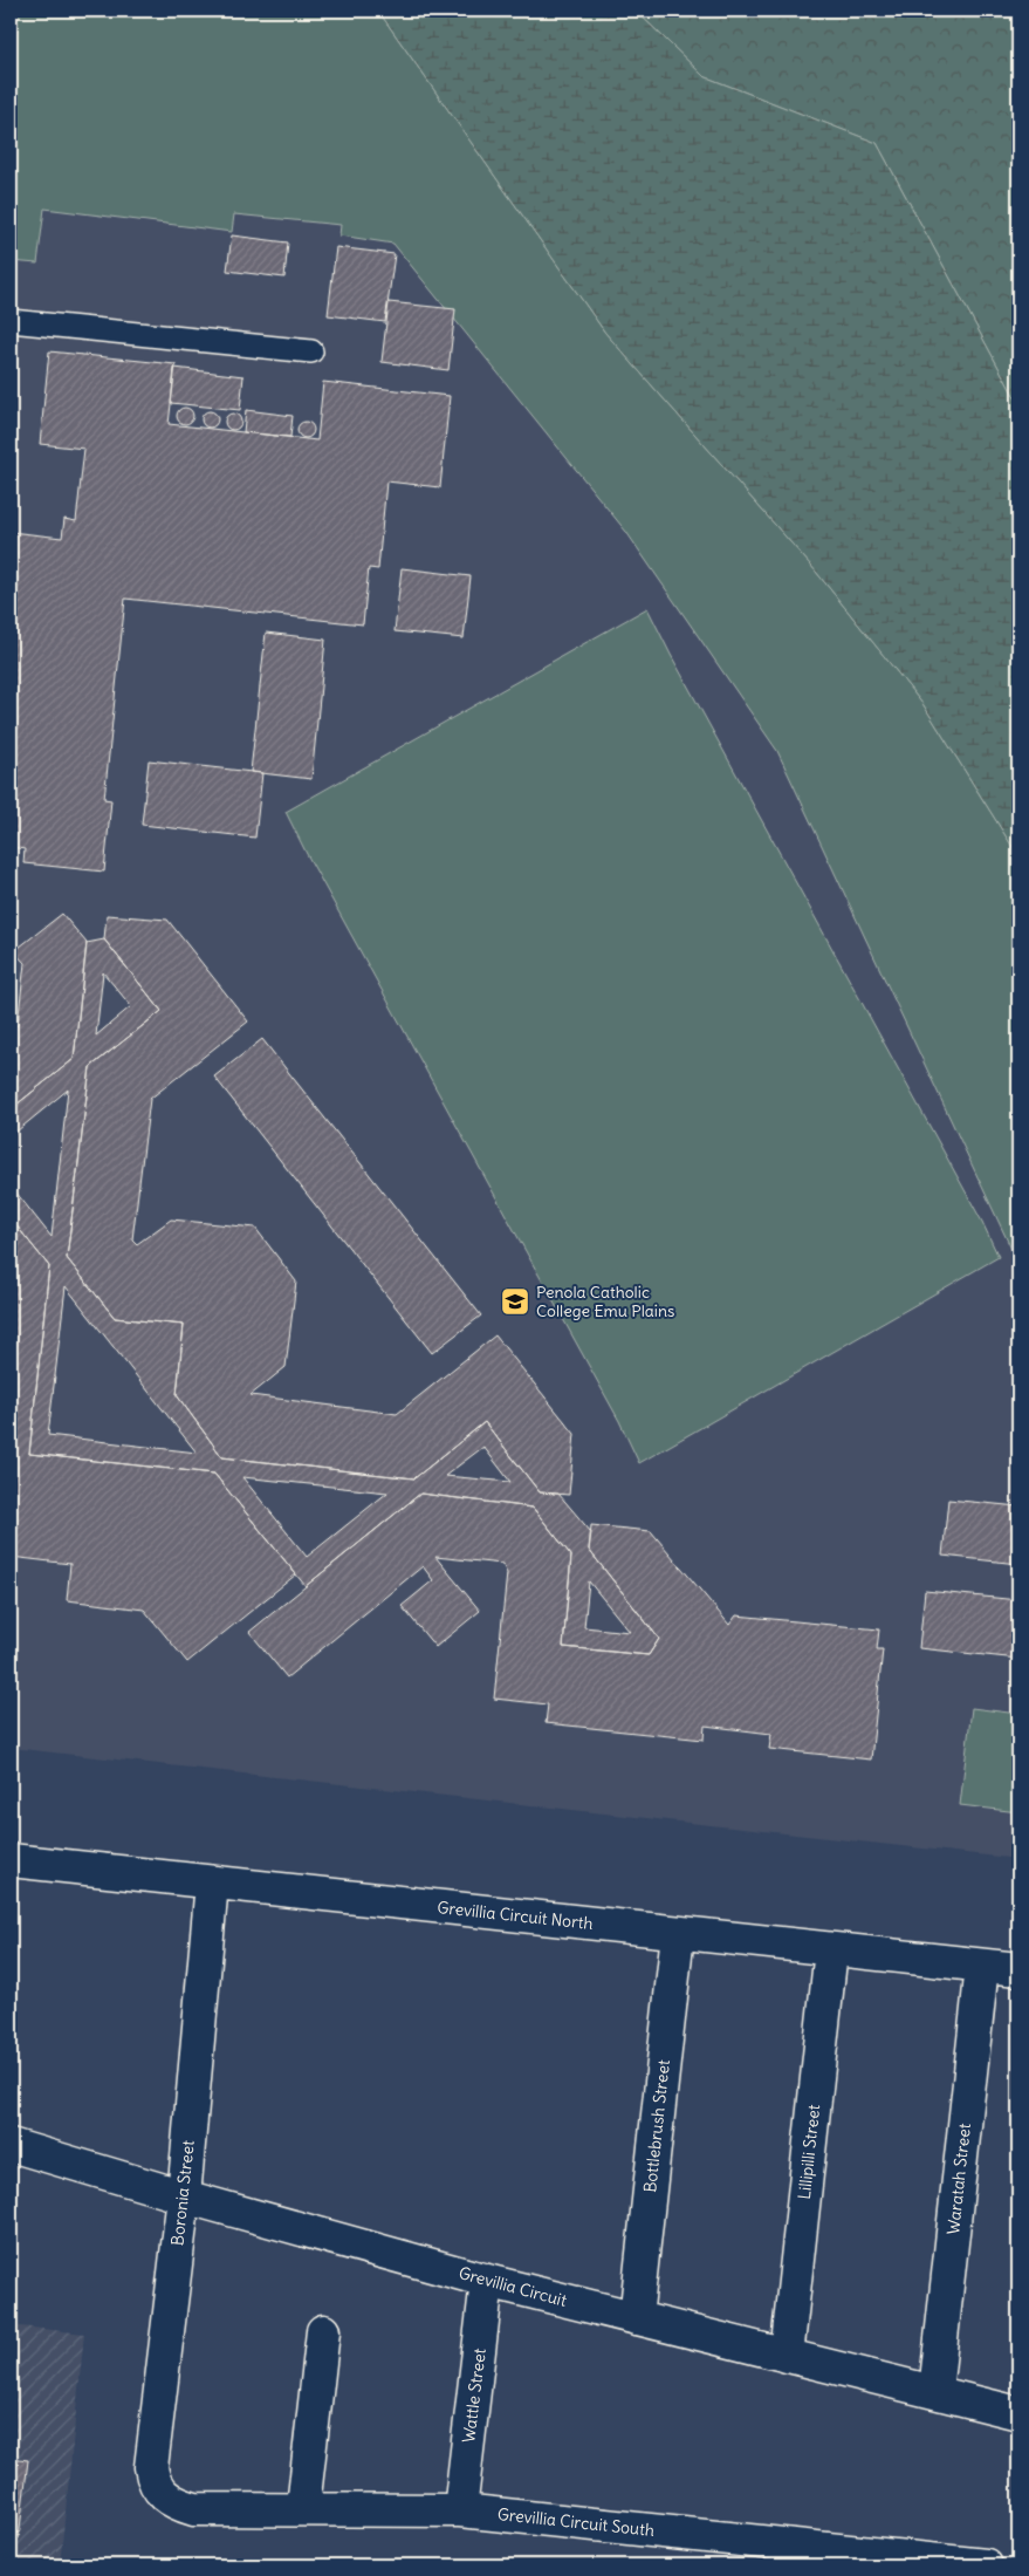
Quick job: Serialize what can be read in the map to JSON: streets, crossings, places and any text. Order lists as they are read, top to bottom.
{
  "streets": {
    "street": [
      "Grevillia Circuit North",
      "Bottlebrush Street",
      "Lillipilli Street",
      "Waratah Street",
      "Boronia Street",
      "Grevillia Circuit",
      "Wattle Street",
      "Grevillia Circuit South"
    ]
  },
  "crossings": [
    ["Grevillia Circuit North", "Bottlebrush Street"],
    ["Grevillia Circuit North", "Lillipilli Street"],
    ["Grevillia Circuit North", "Waratah Street"],
    ["Grevillia Circuit North", "Boronia Street"],
    ["Bottlebrush Street", "Grevillia Circuit"],
    ["Lillipilli Street", "Grevillia Circuit"],
    ["Waratah Street", "Grevillia Circuit"],
    ["Boronia Street", "Grevillia Circuit"],
    ["Boronia Street", "Grevillia Circuit South"],
    ["Grevillia Circuit", "Wattle Street"],
    ["Wattle Street", "Grevillia Circuit South"]
  ],
  "places": {
    "school or university": ["Penola Catholic College Emu Plains"]
  }
}
